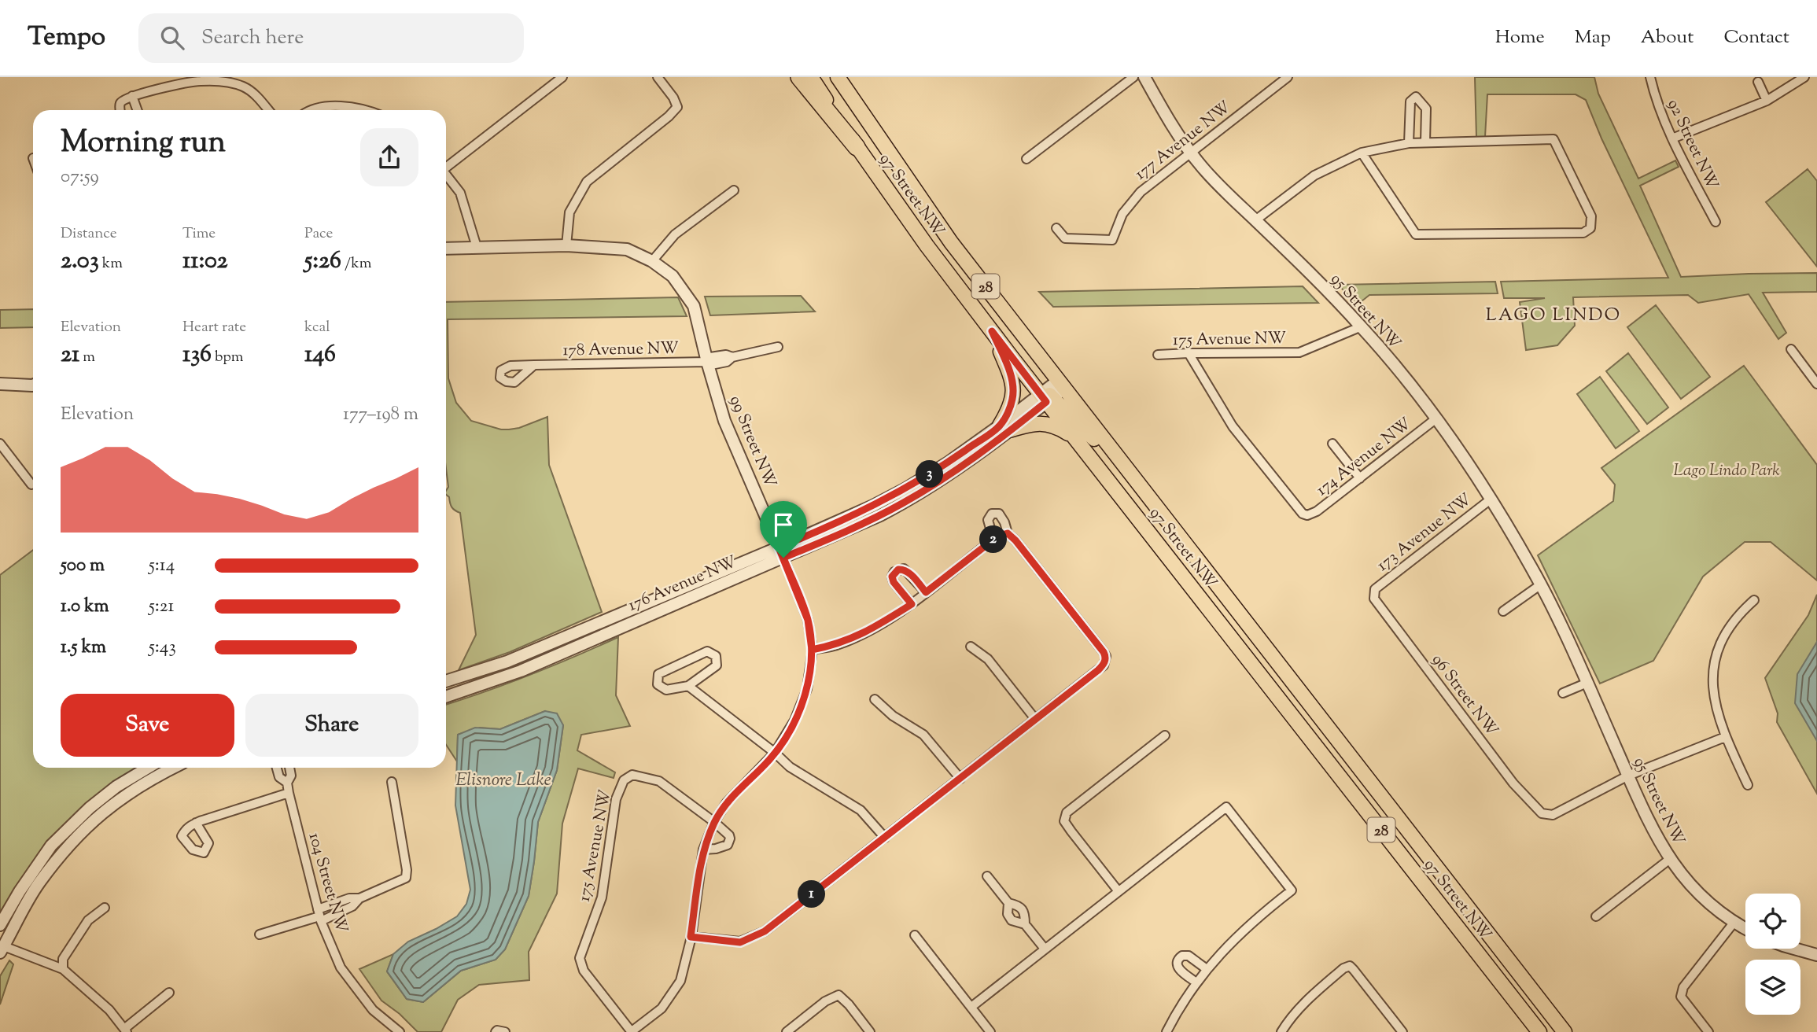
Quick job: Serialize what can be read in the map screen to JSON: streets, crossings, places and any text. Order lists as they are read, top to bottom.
{
  "streets": {
    "main road": ["97 Street NW", "28"],
    "street": [
      "177 Avenue NW",
      "92 Street NW",
      "95 Street NW",
      "175 Avenue NW",
      "178 Avenue NW",
      "99 Street NW",
      "174 Avenue NW",
      "173 Avenue NW",
      "176 Avenue NW",
      "96 Street NW",
      "104 Street NW"
    ]
  },
  "crossings": [
    ["177 Avenue NW", "95 Street NW"],
    ["97 Street NW", "176 Avenue NW"],
    ["95 Street NW", "175 Avenue NW"],
    ["95 Street NW", "174 Avenue NW"],
    ["95 Street NW", "173 Avenue NW"],
    ["95 Street NW", "96 Street NW"],
    ["175 Avenue NW", "174 Avenue NW"],
    ["178 Avenue NW", "99 Street NW"],
    ["99 Street NW", "176 Avenue NW"],
    ["173 Avenue NW", "96 Street NW"]
  ],
  "districts": ["LAGO LINDO"],
  "water": ["Elisnore Lake"],
  "parks": ["Lago Lindo Park"],
  "page": {
    "header": "Tempo",
    "search": "Search here",
    "nav": [
      "Home",
      "Map",
      "About",
      "Contact"
    ],
    "heading": ["Morning run", "07:59"],
    "stats": [
      ["Distance", "2.03 km"],
      ["Time", "11:02"],
      ["Pace", "5:26 /km"],
      ["Elevation", "21 m"],
      ["Heart rate", "136 bpm"],
      ["kcal", "146"]
    ],
    "chart": ["Elevation", "177–198 m"],
    "pins": ["3", "2", "1"],
    "list": [
      {
        "name": "500 m",
        "note": "5:14"
      },
      {
        "name": "1.0 km",
        "note": "5:21"
      },
      {
        "name": "1.5 km",
        "note": "5:43"
      }
    ],
    "buttons": ["Save", "Share"]
  }
}
